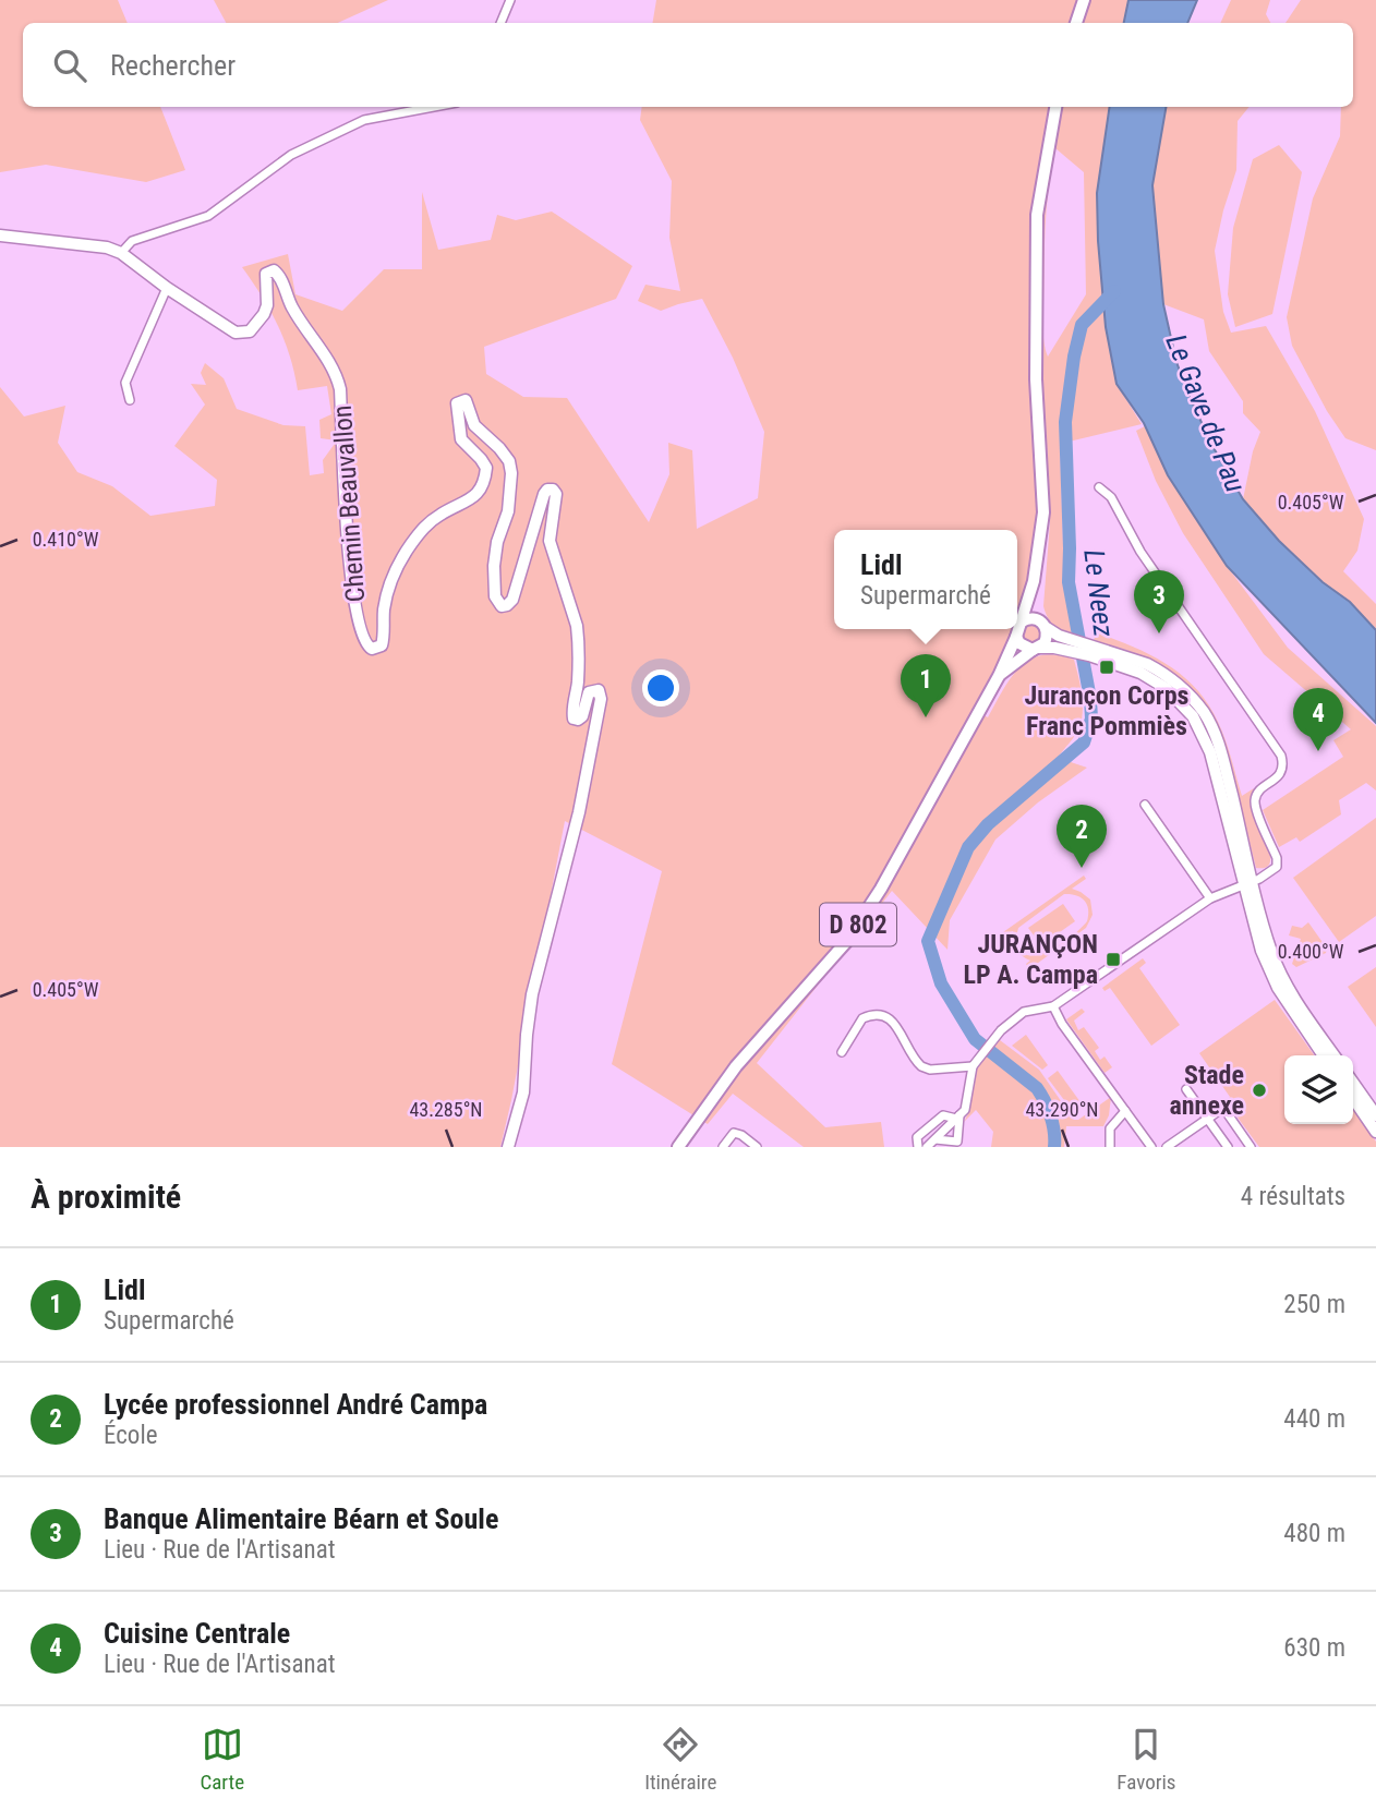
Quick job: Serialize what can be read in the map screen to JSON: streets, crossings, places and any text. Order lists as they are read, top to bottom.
{
  "streets": {
    "main road": ["D 802"],
    "street": ["Chemin Beauvallon"]
  },
  "water": ["Le Gave de Pau", "Le Neez"],
  "places": {
    "transit": ["Jurançon Corps Franc Pommiès", "JURANÇON LP A. Campa"],
    "other": ["Stade annexe"]
  },
  "page": {
    "search": "Rechercher",
    "popup": ["Lidl", "Supermarché"],
    "pins": [
      "3",
      "1",
      "4",
      "2"
    ],
    "heading": ["À proximité", "4 résultats"],
    "list": [
      {
        "mark": "1",
        "name": "Lidl",
        "note": "Supermarché",
        "value": "250 m"
      },
      {
        "mark": "2",
        "name": "Lycée professionnel André Campa",
        "note": "École",
        "value": "440 m"
      },
      {
        "mark": "3",
        "name": "Banque Alimentaire Béarn et Soule",
        "note": "Lieu · Rue de l'Artisanat",
        "value": "480 m"
      },
      {
        "mark": "4",
        "name": "Cuisine Centrale",
        "note": "Lieu · Rue de l'Artisanat",
        "value": "630 m"
      }
    ],
    "nav": ["Carte", "Itinéraire", "Favoris"]
  },
  "coordinates": [
    "0.405°W",
    "0.410°W",
    "0.400°W",
    "43.285°N",
    "43.290°N"
  ]
}
